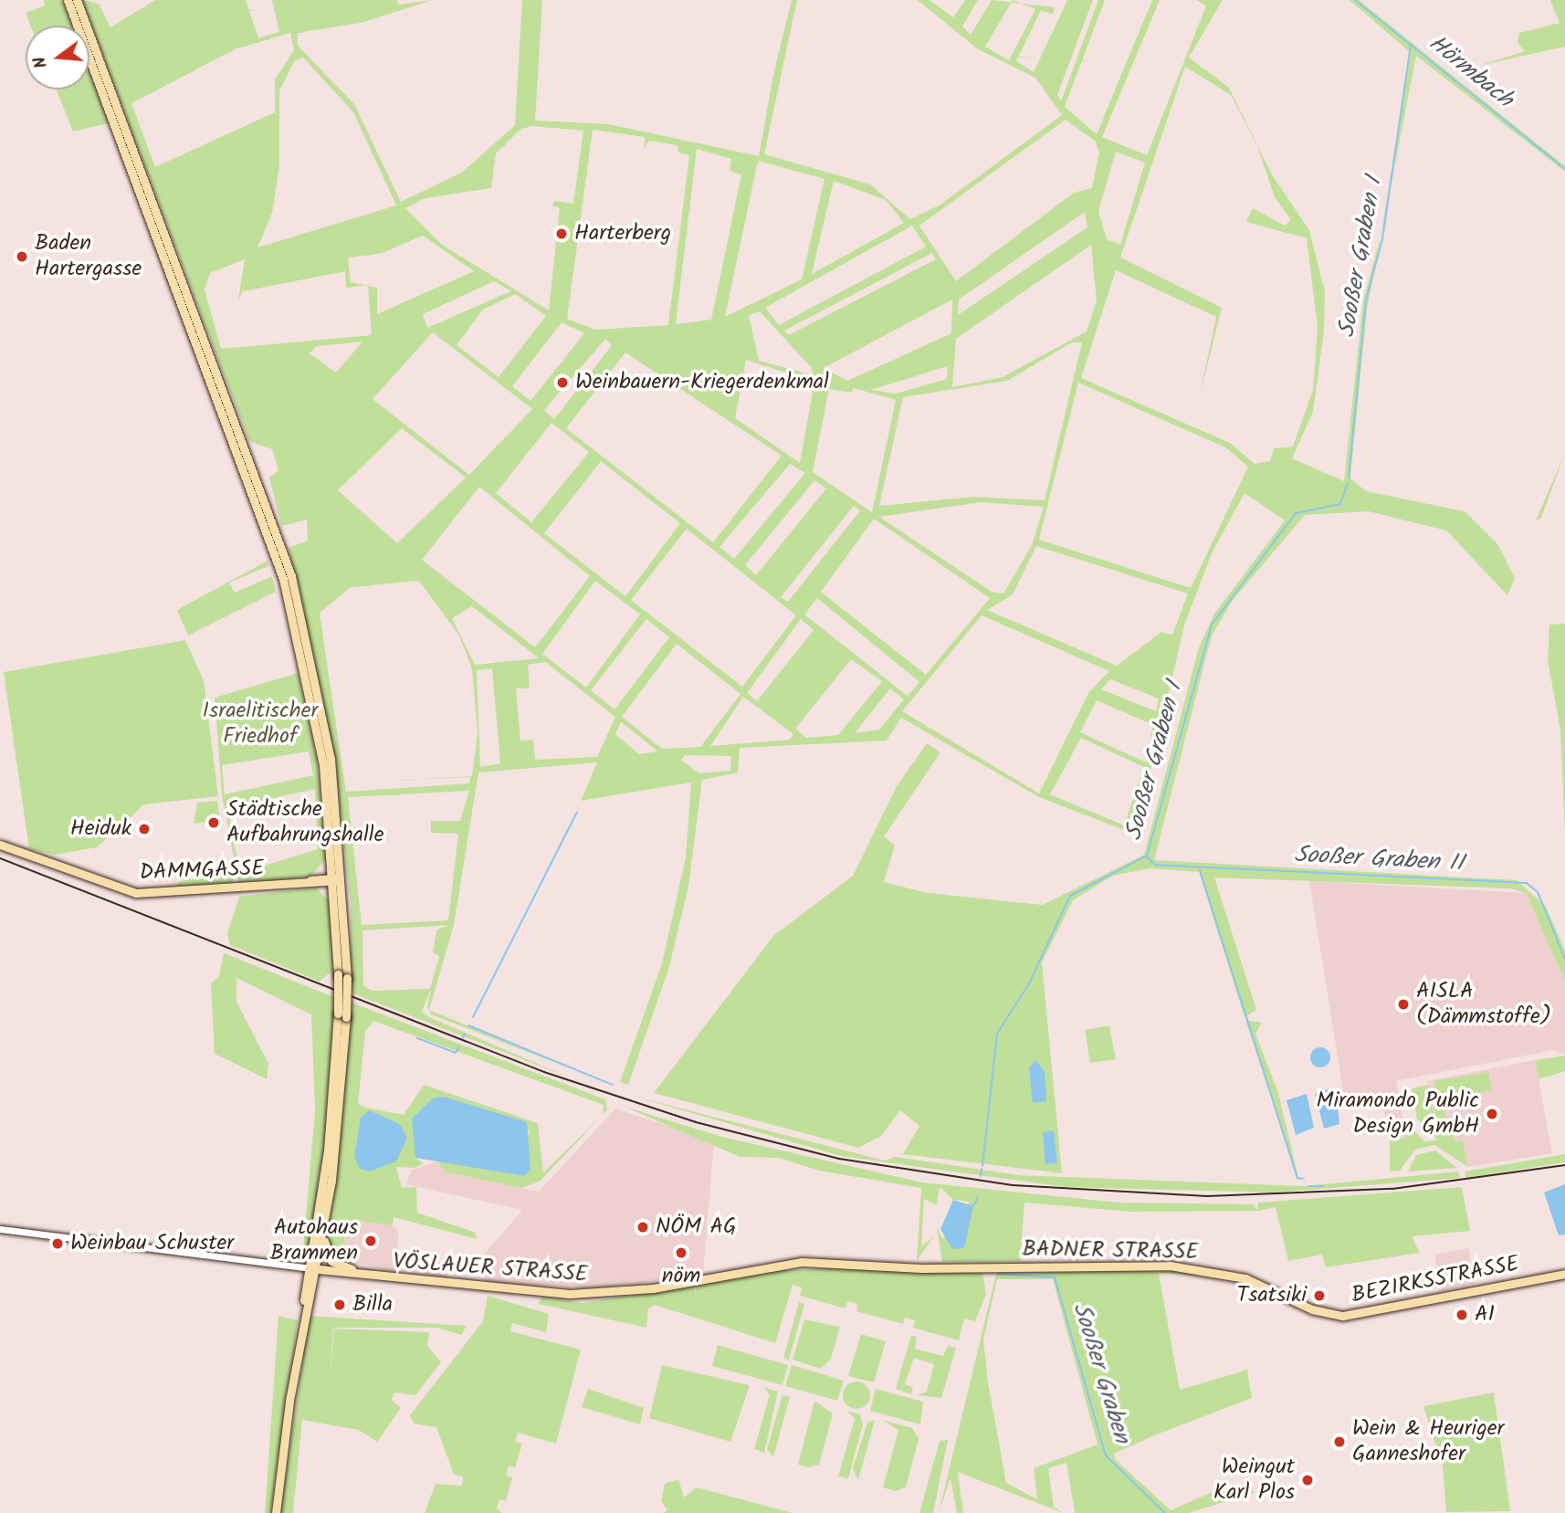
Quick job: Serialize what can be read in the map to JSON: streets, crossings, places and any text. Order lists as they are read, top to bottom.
{
  "streets": {
    "main road": [
      "DAMMGASSE",
      "BADNER STRASSE",
      "VÖSLAUER STRASSE",
      "BEZIRKSSTRASSE"
    ]
  },
  "crossings": [
    ["BADNER STRASSE", "VÖSLAUER STRASSE"],
    ["BADNER STRASSE", "BEZIRKSSTRASSE"]
  ],
  "water": [
    "Hörmbach",
    "Sooßer Graben I",
    "Sooßer Graben II",
    "Sooßer Graben"
  ],
  "parks": ["Israelitischer Friedhof"],
  "places": [
    "Harterberg",
    "Baden Hartergasse",
    "Weinbauern-Kriegerdenkmal",
    "Städtische Aufbahrungshalle",
    "Heiduk",
    "AISLA (Dämmstoffe)",
    "Miramondo Public Design GmbH",
    "NÖM AG",
    "Autohaus Brammen",
    "Weinbau Schuster",
    "nöm",
    "Tsatsiki",
    "Billa",
    "A1",
    "Wein & Heuriger Ganneshofer",
    "Weingut Karl Plos"
  ],
  "north": "left"
}
